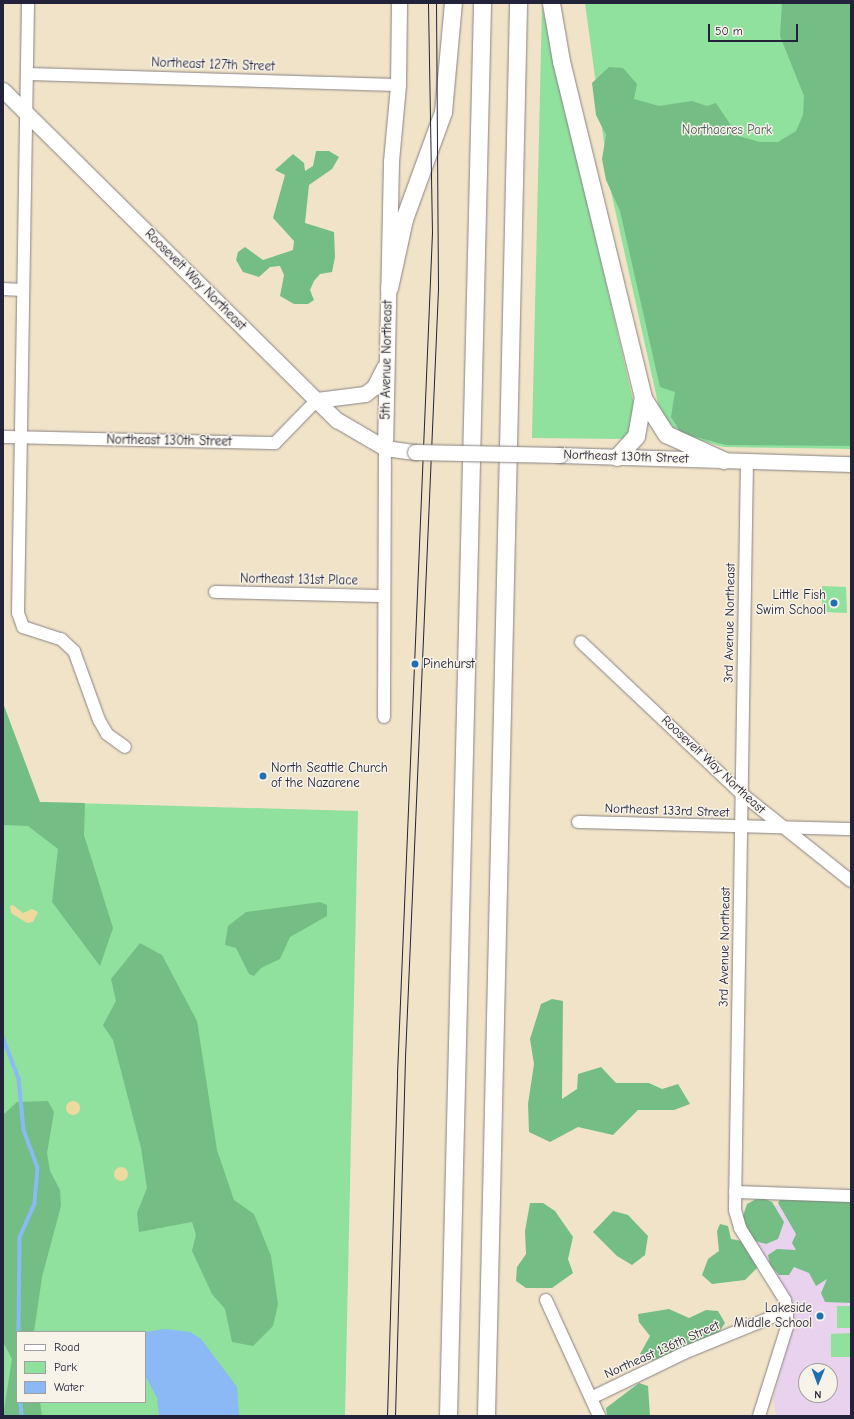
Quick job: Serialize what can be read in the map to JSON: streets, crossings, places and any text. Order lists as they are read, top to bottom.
{
  "streets": {
    "main road": ["Roosevelt Way Northeast", "5th Avenue Northeast", "Northeast 130th Street"],
    "street": [
      "Northeast 127th Street",
      "Northeast 131st Place",
      "3rd Avenue Northeast",
      "Northeast 133rd Street",
      "Northeast 136th Street"
    ]
  },
  "crossings": [
    ["Northeast 127th Street", "5th Avenue Northeast"],
    ["Roosevelt Way Northeast", "5th Avenue Northeast"],
    ["Roosevelt Way Northeast", "Northeast 130th Street"],
    ["Roosevelt Way Northeast", "3rd Avenue Northeast"],
    ["Roosevelt Way Northeast", "Northeast 133rd Street"],
    ["5th Avenue Northeast", "Northeast 131st Place"],
    ["Northeast 130th Street", "3rd Avenue Northeast"],
    ["3rd Avenue Northeast", "Northeast 133rd Street"],
    ["3rd Avenue Northeast", "Northeast 136th Street"]
  ],
  "parks": ["Northacres Park"],
  "places": [
    "Little Fish Swim School",
    "Pinehurst",
    "North Seattle Church of the Nazarene",
    "Lakeside Middle School"
  ],
  "legend": ["Road", "Park", "Water"],
  "scale_bar": "50 m",
  "north": "bottom"
}
